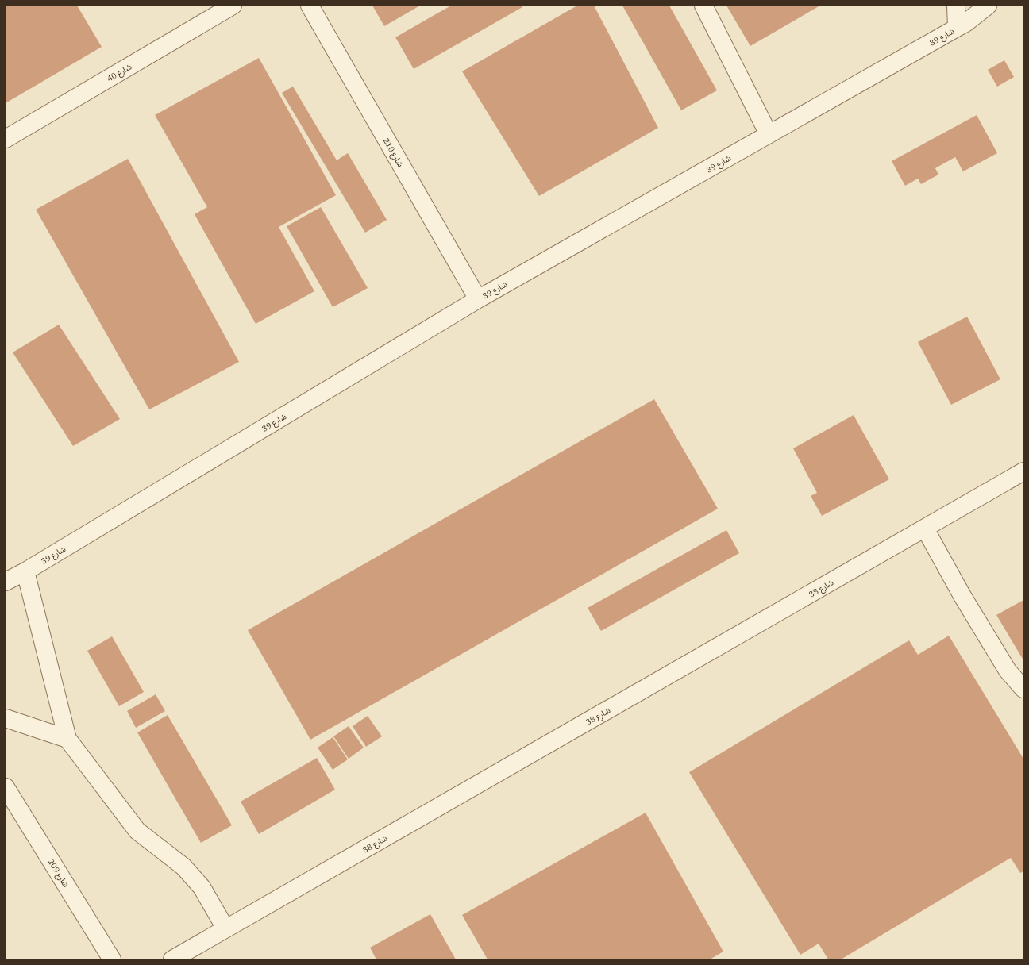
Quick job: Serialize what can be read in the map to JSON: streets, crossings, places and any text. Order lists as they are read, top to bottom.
{
  "streets": {
    "street": [
      "شارع 39",
      "شارع 40",
      "شارع 210",
      "شارع 38",
      "شارع 209"
    ]
  },
  "crossings": [
    ["شارع 39", "شارع 210"]
  ]
}
